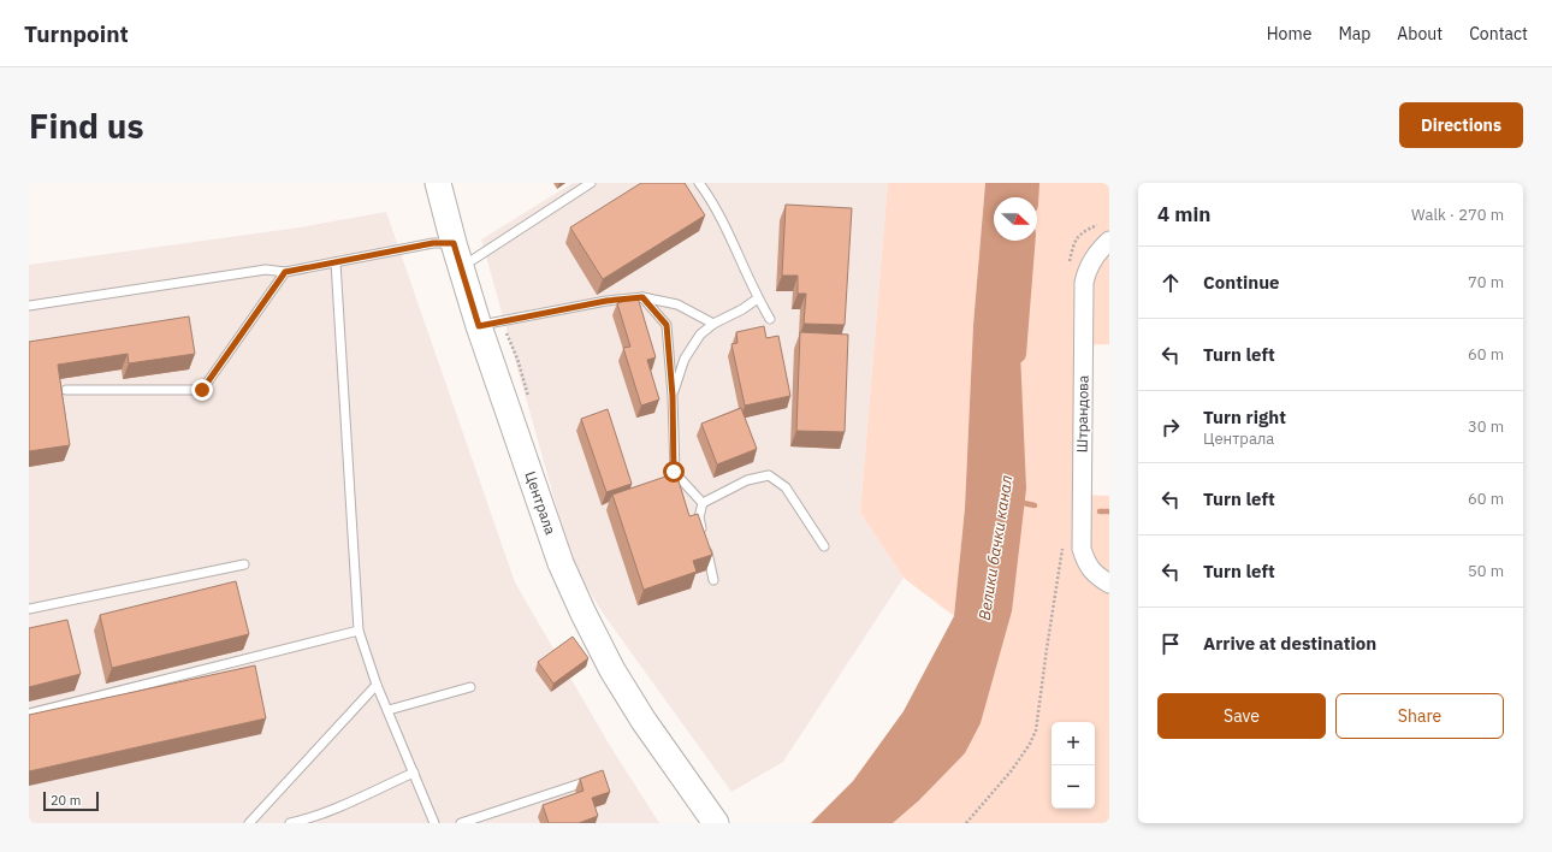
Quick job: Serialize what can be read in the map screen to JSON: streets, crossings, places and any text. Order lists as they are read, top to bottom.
{
  "streets": {
    "main road": ["Централа"],
    "street": ["Штрандова"]
  },
  "water": ["Велики бачки канал"],
  "scale_bar": "20 m",
  "north": "right",
  "page": {
    "header": "Turnpoint",
    "nav": [
      "Home",
      "Map",
      "About",
      "Contact"
    ],
    "buttons": [
      "Directions",
      ["Save", "Share"]
    ],
    "title": "Find us",
    "heading": ["4 min", "Walk · 270 m"],
    "list": [
      ["Continue", "70 m"],
      ["Turn left", "60 m"],
      ["Turn right", "Централа", "30 m"],
      ["Turn left", "60 m"],
      ["Turn left", "50 m"],
      "Arrive at destination"
    ],
    "map_buttons": ["+", "−"],
    "scale": "20 m"
  }
}
